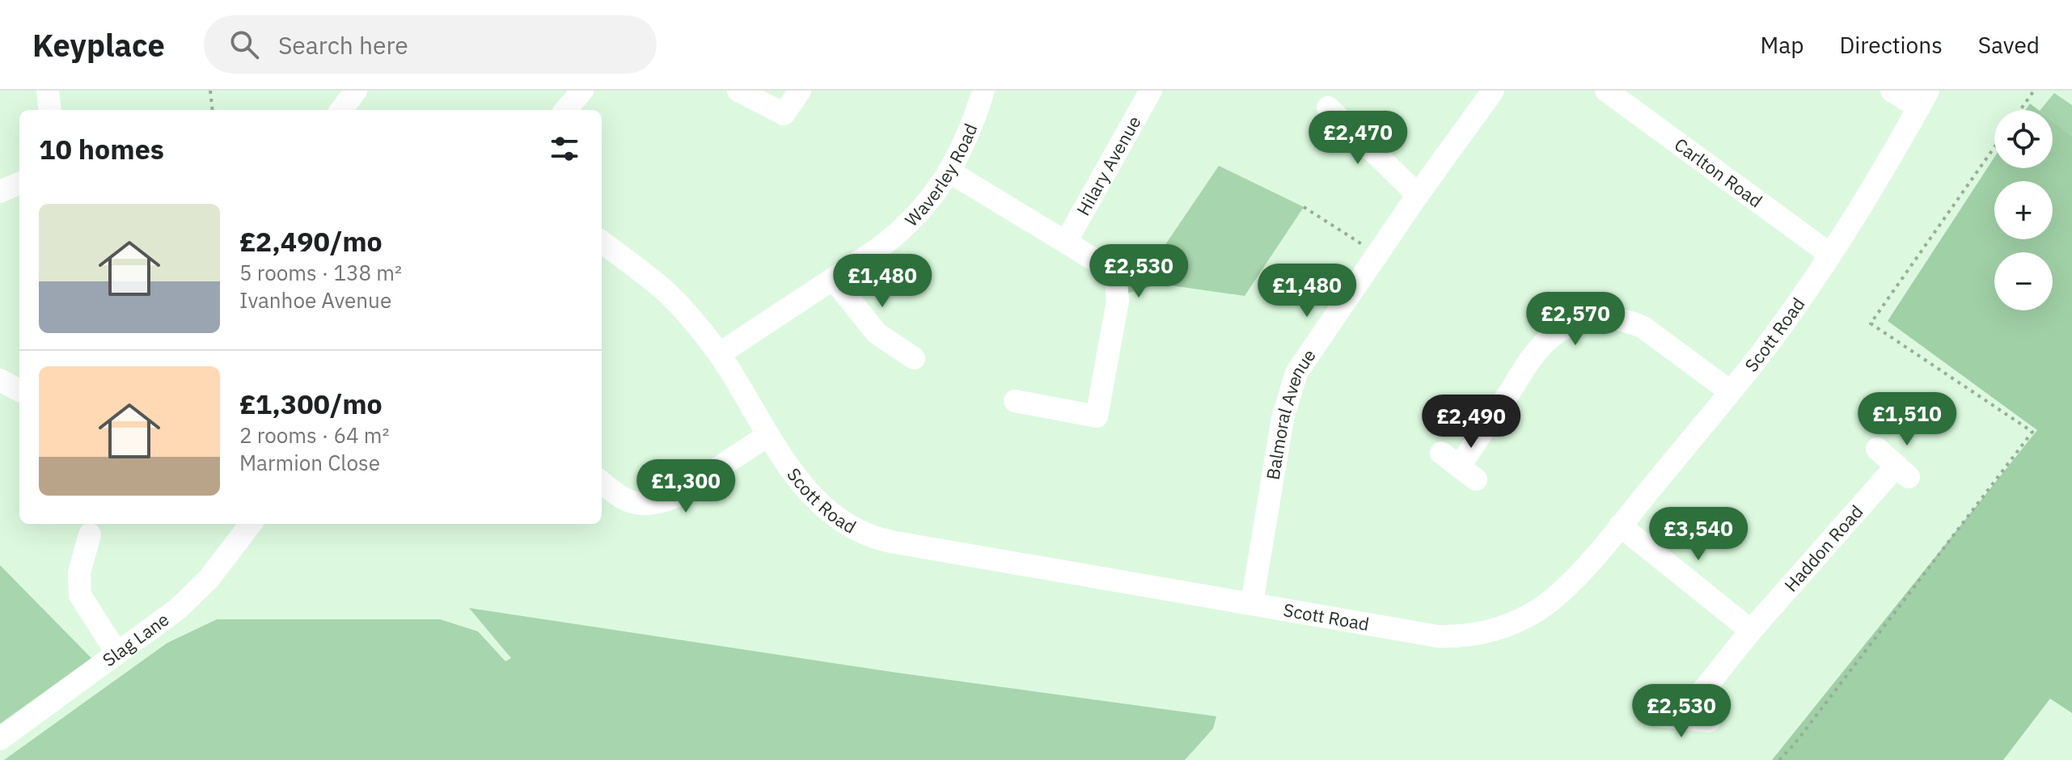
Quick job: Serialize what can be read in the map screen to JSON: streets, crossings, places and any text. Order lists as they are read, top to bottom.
{
  "streets": {
    "street": [
      "Hilary Avenue",
      "Carlton Road",
      "Waverley Road",
      "Scott Road",
      "Balmoral Avenue",
      "Haddon Road",
      "Slag Lane"
    ]
  },
  "crossings": [
    ["Carlton Road", "Scott Road"],
    ["Waverley Road", "Scott Road"],
    ["Scott Road", "Balmoral Avenue"]
  ],
  "page": {
    "header": "Keyplace",
    "search": "Search here",
    "nav": ["Map", "Directions", "Saved"],
    "map_buttons": ["+", "−"],
    "heading": "10 homes",
    "price": [
      "£2,470",
      "£2,530",
      "£1,480",
      "£1,480",
      "£2,570",
      "£1,510",
      "£2,490",
      "£1,300",
      "£3,540",
      "£2,530"
    ],
    "list": [
      {
        "name": "£2,490/mo",
        "note": "5 rooms · 138 m² · Ivanhoe Avenue"
      },
      {
        "name": "£1,300/mo",
        "note": "2 rooms · 64 m² · Marmion Close"
      }
    ]
  }
}
